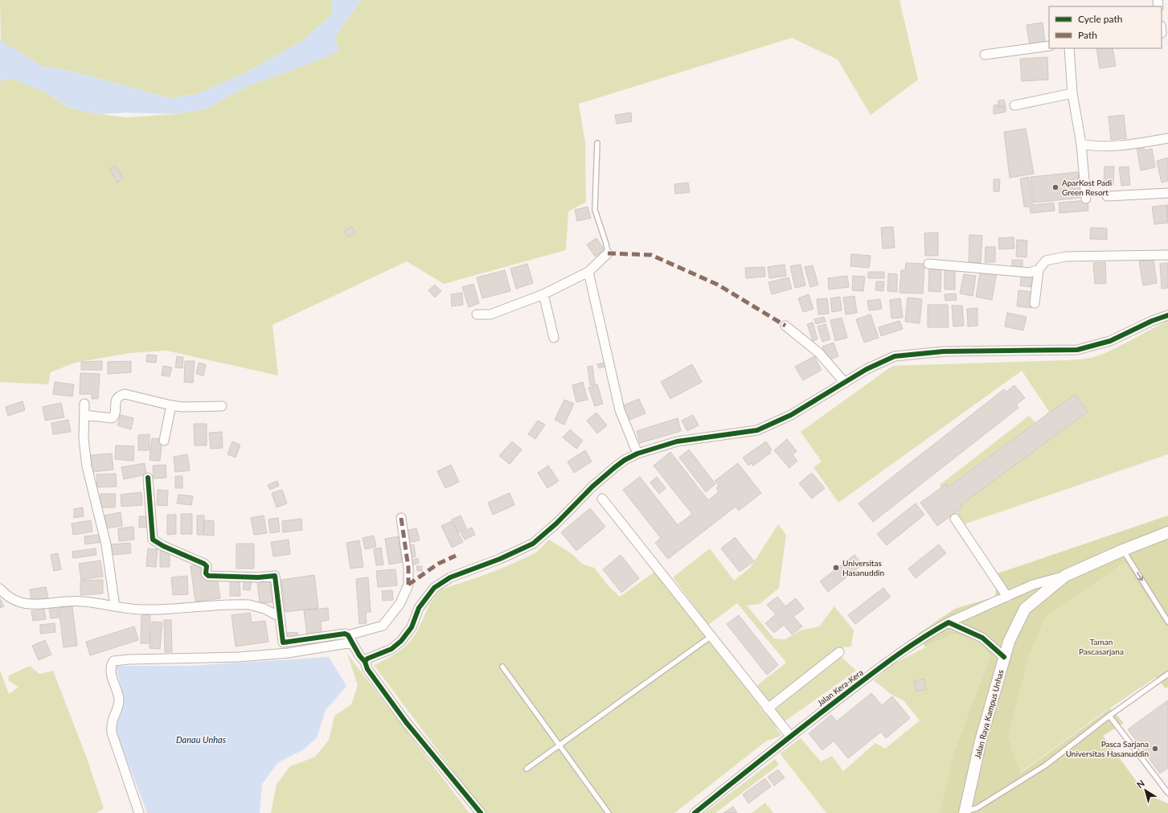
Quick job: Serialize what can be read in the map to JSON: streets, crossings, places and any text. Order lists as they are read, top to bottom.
{
  "streets": {
    "street": ["Jalan Kera-Kera", "Jalan Raya Kampus Unhas"]
  },
  "crossings": [
    ["Jalan Kera-Kera", "Jalan Raya Kampus Unhas"]
  ],
  "water": ["Danau Unhas"],
  "parks": ["Taman Pascasarjana"],
  "places": ["AparKost Padi Green Resort", "Universitas Hasanuddin", "Pasca Sarjana Universitas Hasanuddin"],
  "legend": ["Cycle path", "Path"],
  "north": "top left"
}
